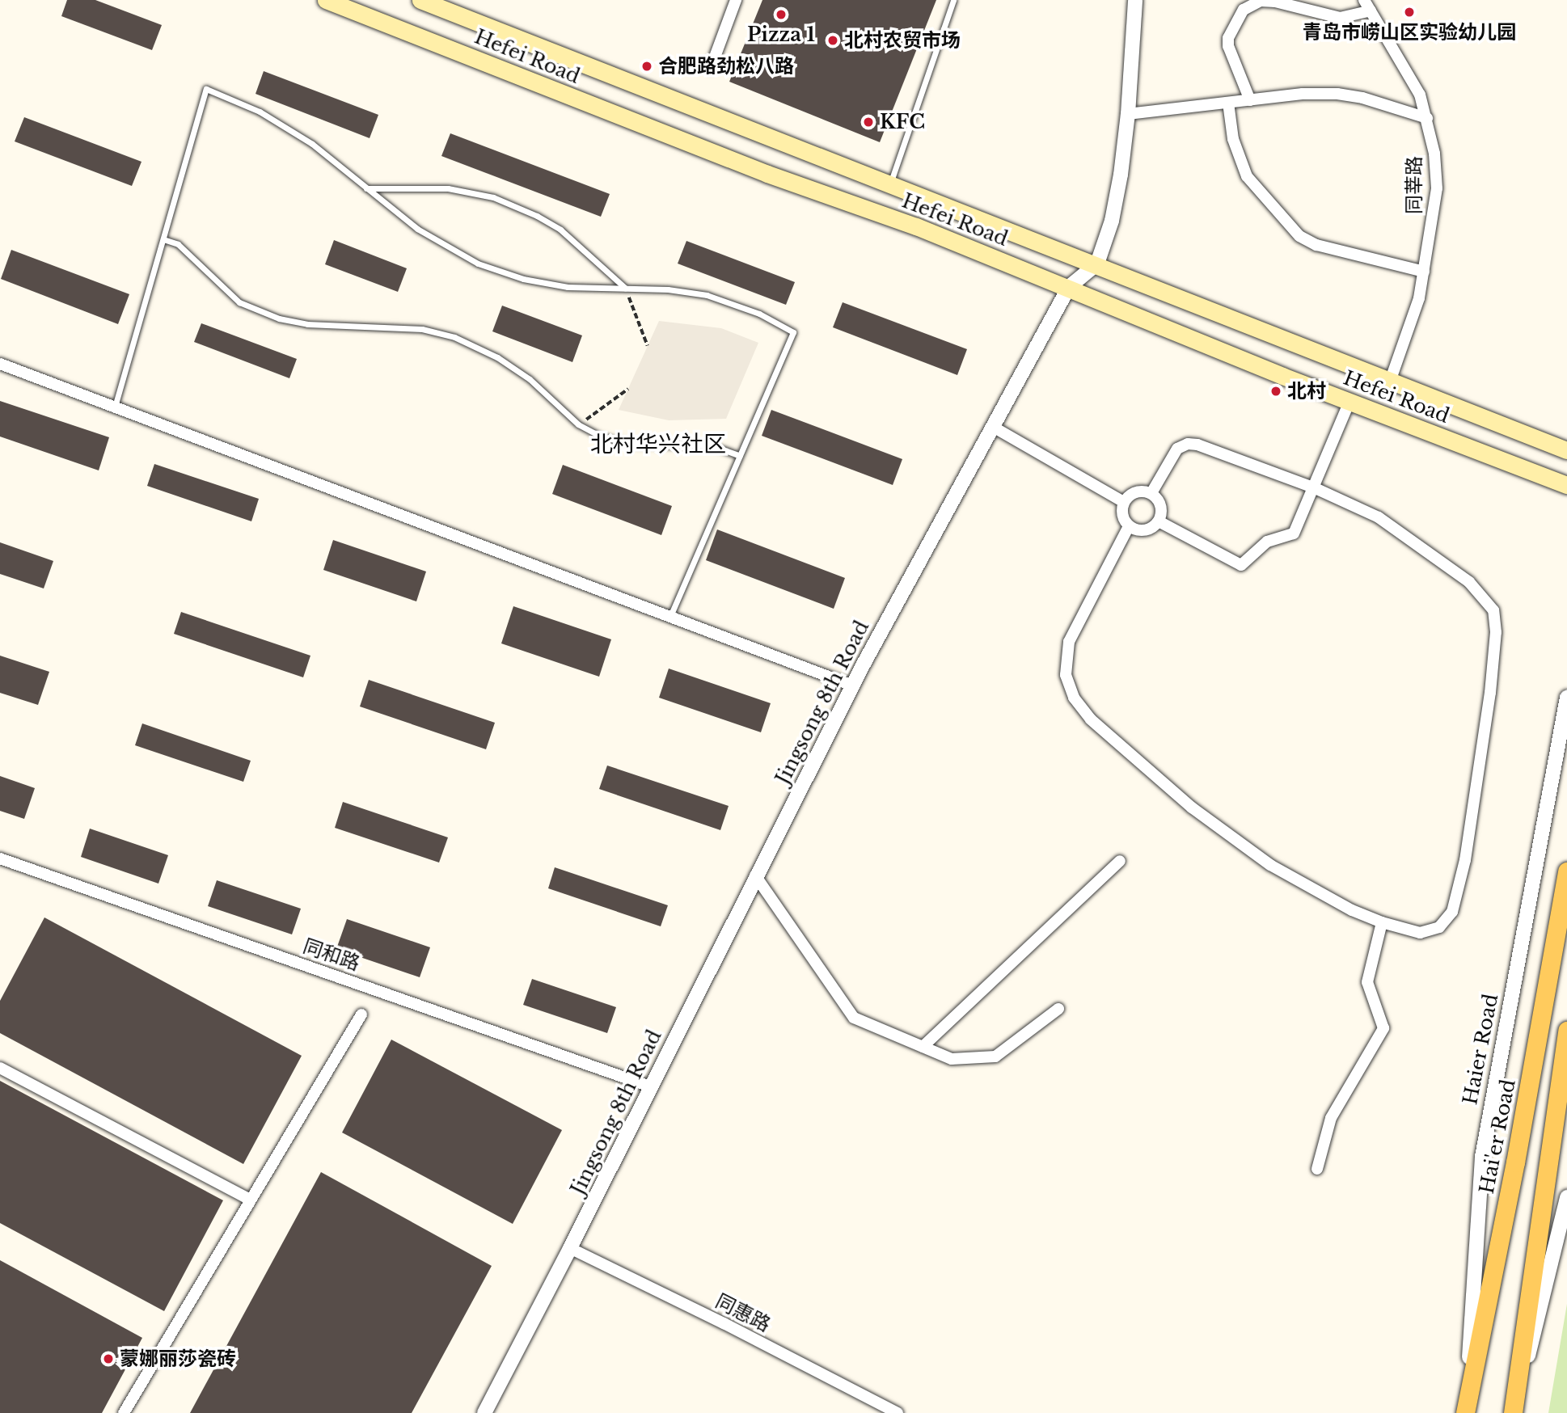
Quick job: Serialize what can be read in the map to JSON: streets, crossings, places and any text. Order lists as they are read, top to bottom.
{
  "streets": {
    "main road": ["Hefei Road", "Hai'er Road"],
    "street": [
      "同莘路",
      "Jingsong 8th Road",
      "同和路",
      "Haier Road",
      "同惠路"
    ]
  },
  "crossings": [
    ["Hefei Road", "同莘路"],
    ["Hefei Road", "Jingsong 8th Road"],
    ["Jingsong 8th Road", "同和路"],
    ["Jingsong 8th Road", "同惠路"],
    ["Haier Road", "Hai'er Road"]
  ],
  "districts": ["北村华兴社区"],
  "places": [
    "青岛市崂山区实验幼儿园",
    "Pizza 1",
    "北村农贸市场",
    "合肥路劲松八路",
    "KFC",
    "北村",
    "蒙娜丽莎瓷砖"
  ]
}
